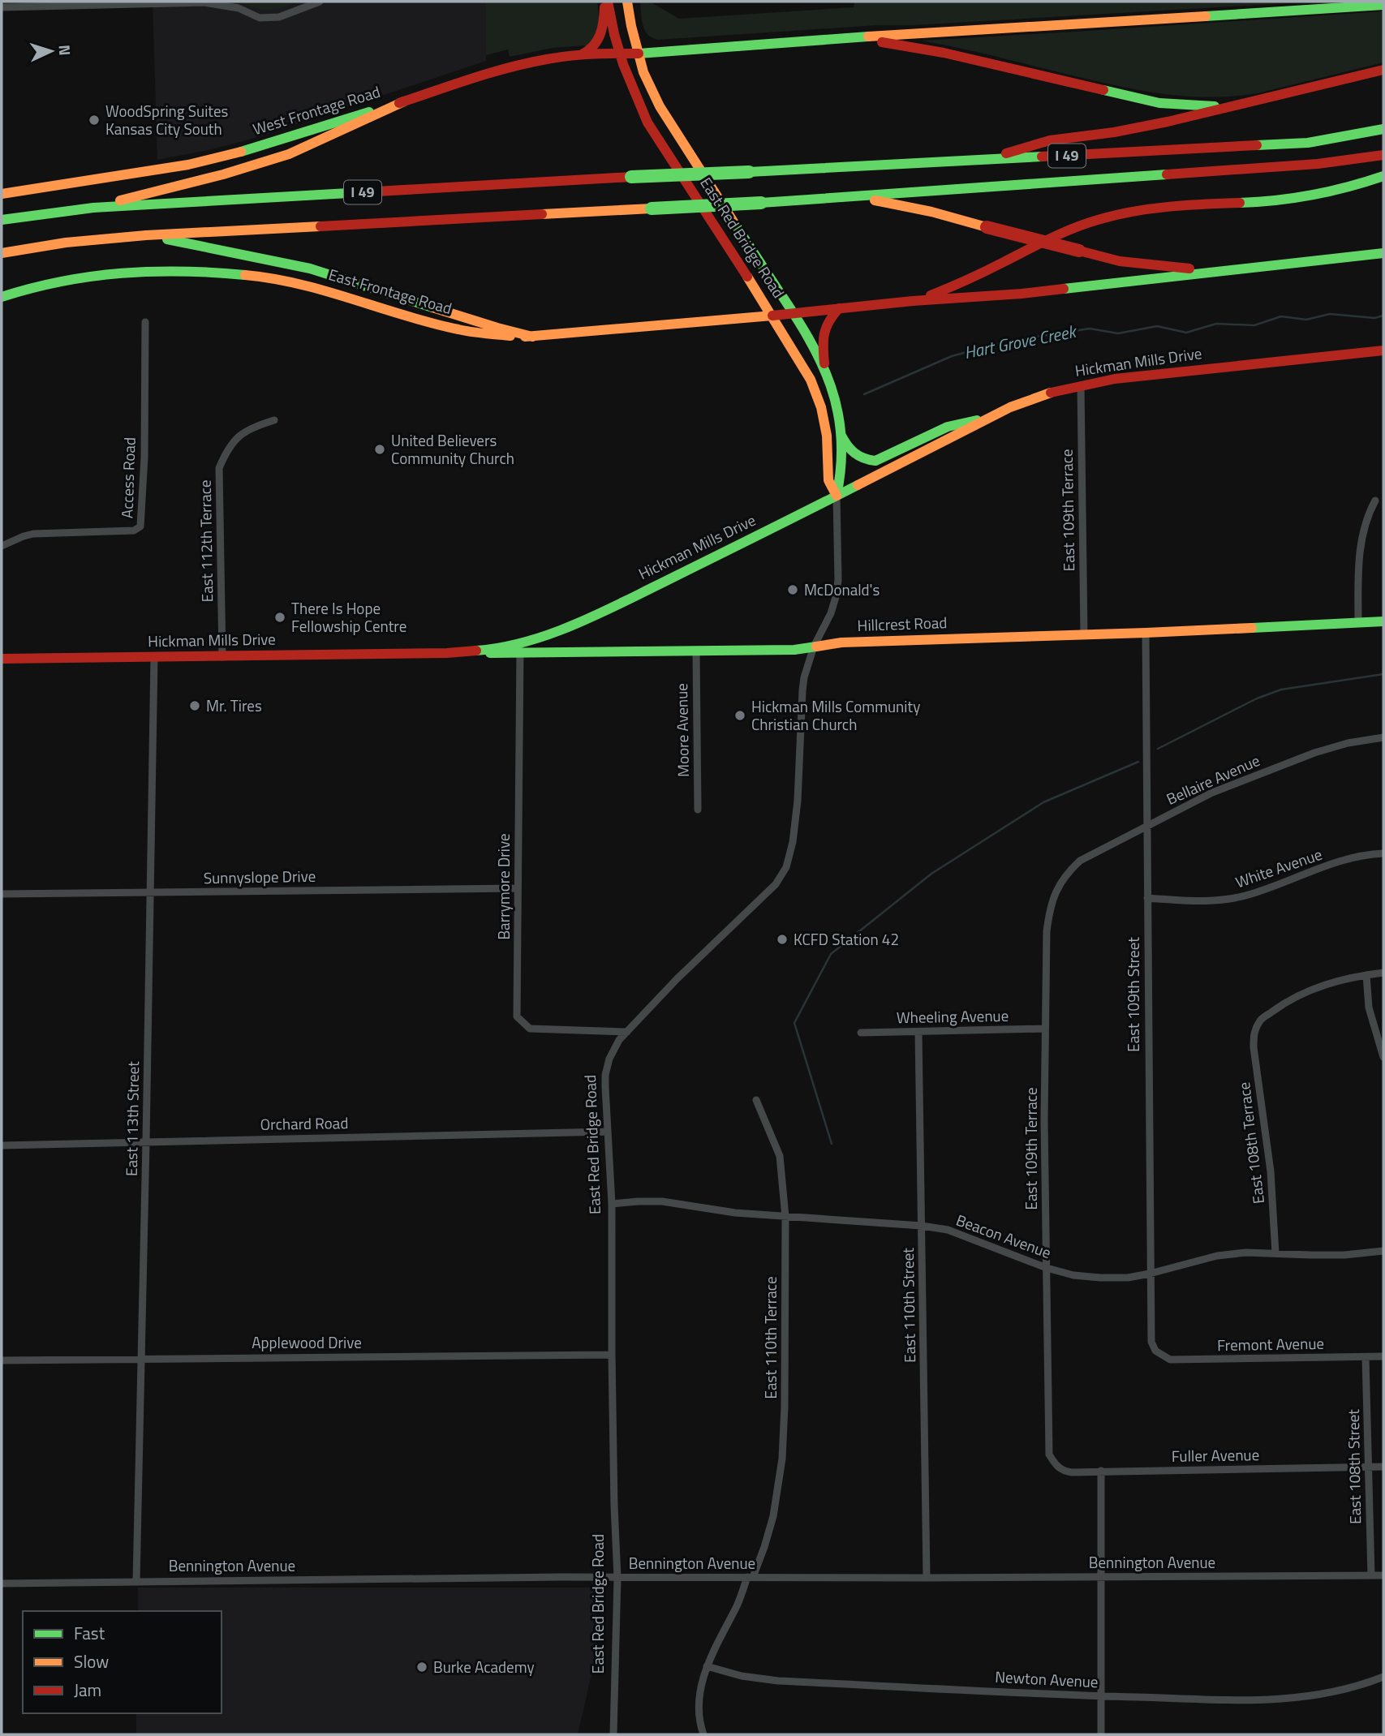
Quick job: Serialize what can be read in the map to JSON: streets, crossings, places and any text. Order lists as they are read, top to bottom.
{
  "streets": {
    "main road": [
      "West Frontage Road",
      "I 49",
      "East Red Bridge Road",
      "East Frontage Road",
      "Hickman Mills Drive",
      "Hillcrest Road"
    ],
    "street": [
      "Access Road",
      "East 109th Terrace",
      "East 112th Terrace",
      "Moore Avenue",
      "Bellaire Avenue",
      "White Avenue",
      "Sunnyslope Drive",
      "Barrymore Drive",
      "East 109th Street",
      "Wheeling Avenue",
      "East 113th Street",
      "Orchard Road",
      "East 108th Terrace",
      "Beacon Avenue",
      "East 110th Street",
      "East 110th Terrace",
      "Applewood Drive",
      "Fremont Avenue",
      "Fuller Avenue",
      "East 108th Street",
      "Bennington Avenue",
      "Newton Avenue"
    ]
  },
  "crossings": [
    ["West Frontage Road", "East Red Bridge Road"],
    ["East Red Bridge Road", "East Frontage Road"],
    ["East Red Bridge Road", "Hickman Mills Drive"],
    ["East Red Bridge Road", "Hillcrest Road"],
    ["East Red Bridge Road", "Barrymore Drive"],
    ["East Red Bridge Road", "Orchard Road"],
    ["East Red Bridge Road", "Beacon Avenue"],
    ["East Red Bridge Road", "Applewood Drive"],
    ["East Red Bridge Road", "Bennington Avenue"],
    ["Hickman Mills Drive", "East 109th Terrace"],
    ["Hickman Mills Drive", "East 112th Terrace"],
    ["Hickman Mills Drive", "Hillcrest Road"],
    ["Hickman Mills Drive", "Barrymore Drive"],
    ["Hickman Mills Drive", "East 113th Street"],
    ["East 109th Terrace", "Hillcrest Road"],
    ["East 109th Terrace", "Bellaire Avenue"],
    ["East 109th Terrace", "Wheeling Avenue"],
    ["East 109th Terrace", "Beacon Avenue"],
    ["East 109th Terrace", "Fuller Avenue"],
    ["Hillcrest Road", "Moore Avenue"],
    ["Hillcrest Road", "Barrymore Drive"],
    ["Hillcrest Road", "East 109th Street"],
    ["Bellaire Avenue", "East 109th Street"],
    ["White Avenue", "East 109th Street"],
    ["Sunnyslope Drive", "Barrymore Drive"],
    ["Sunnyslope Drive", "East 113th Street"],
    ["East 109th Street", "Beacon Avenue"],
    ["East 109th Street", "Fremont Avenue"],
    ["Wheeling Avenue", "East 110th Street"],
    ["East 113th Street", "Orchard Road"],
    ["East 113th Street", "Applewood Drive"],
    ["East 113th Street", "Bennington Avenue"],
    ["East 108th Terrace", "Beacon Avenue"],
    ["Beacon Avenue", "East 110th Street"],
    ["Beacon Avenue", "East 110th Terrace"],
    ["East 110th Street", "Bennington Avenue"],
    ["East 110th Terrace", "Bennington Avenue"],
    ["East 110th Terrace", "Newton Avenue"],
    ["Fremont Avenue", "East 108th Street"],
    ["Fuller Avenue", "East 108th Street"],
    ["East 108th Street", "Bennington Avenue"]
  ],
  "water": ["Hart Grove Creek"],
  "places": [
    "WoodSpring Suites Kansas City South",
    "United Believers Community Church",
    "McDonald's",
    "There Is Hope Fellowship Centre",
    "Mr. Tires",
    "Hickman Mills Community Christian Church",
    "KCFD Station 42",
    "Burke Academy"
  ],
  "legend": ["Fast", "Slow", "Jam"],
  "north": "right"
}
